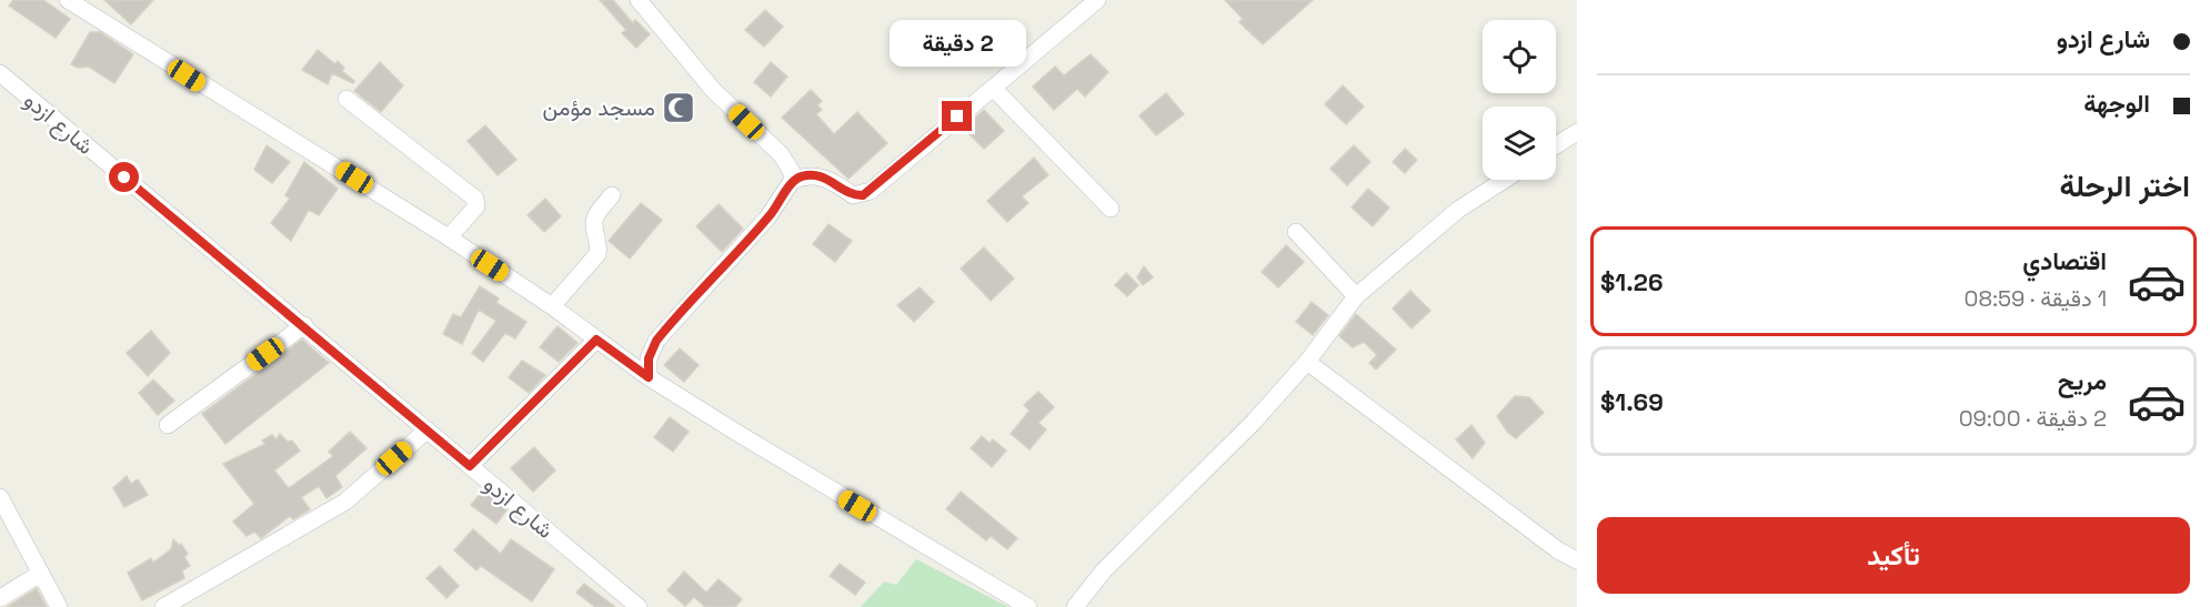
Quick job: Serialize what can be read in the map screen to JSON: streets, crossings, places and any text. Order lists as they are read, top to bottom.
{
  "streets": {
    "street": ["شارع ازدو"]
  },
  "places": {
    "mosque": ["مسجد مؤمن"]
  },
  "page": {
    "banner": ["شارع ازدو", "الوجهة"],
    "bubble": "2 دقيقة",
    "heading": "اختر الرحلة",
    "list": [
      {
        "name": "اقتصادي",
        "note": "1 دقيقة · 08:59",
        "value": "$1.26"
      },
      {
        "name": "مريح",
        "note": "2 دقيقة · 09:00",
        "value": "$1.69"
      }
    ],
    "buttons": "تأكيد"
  }
}
